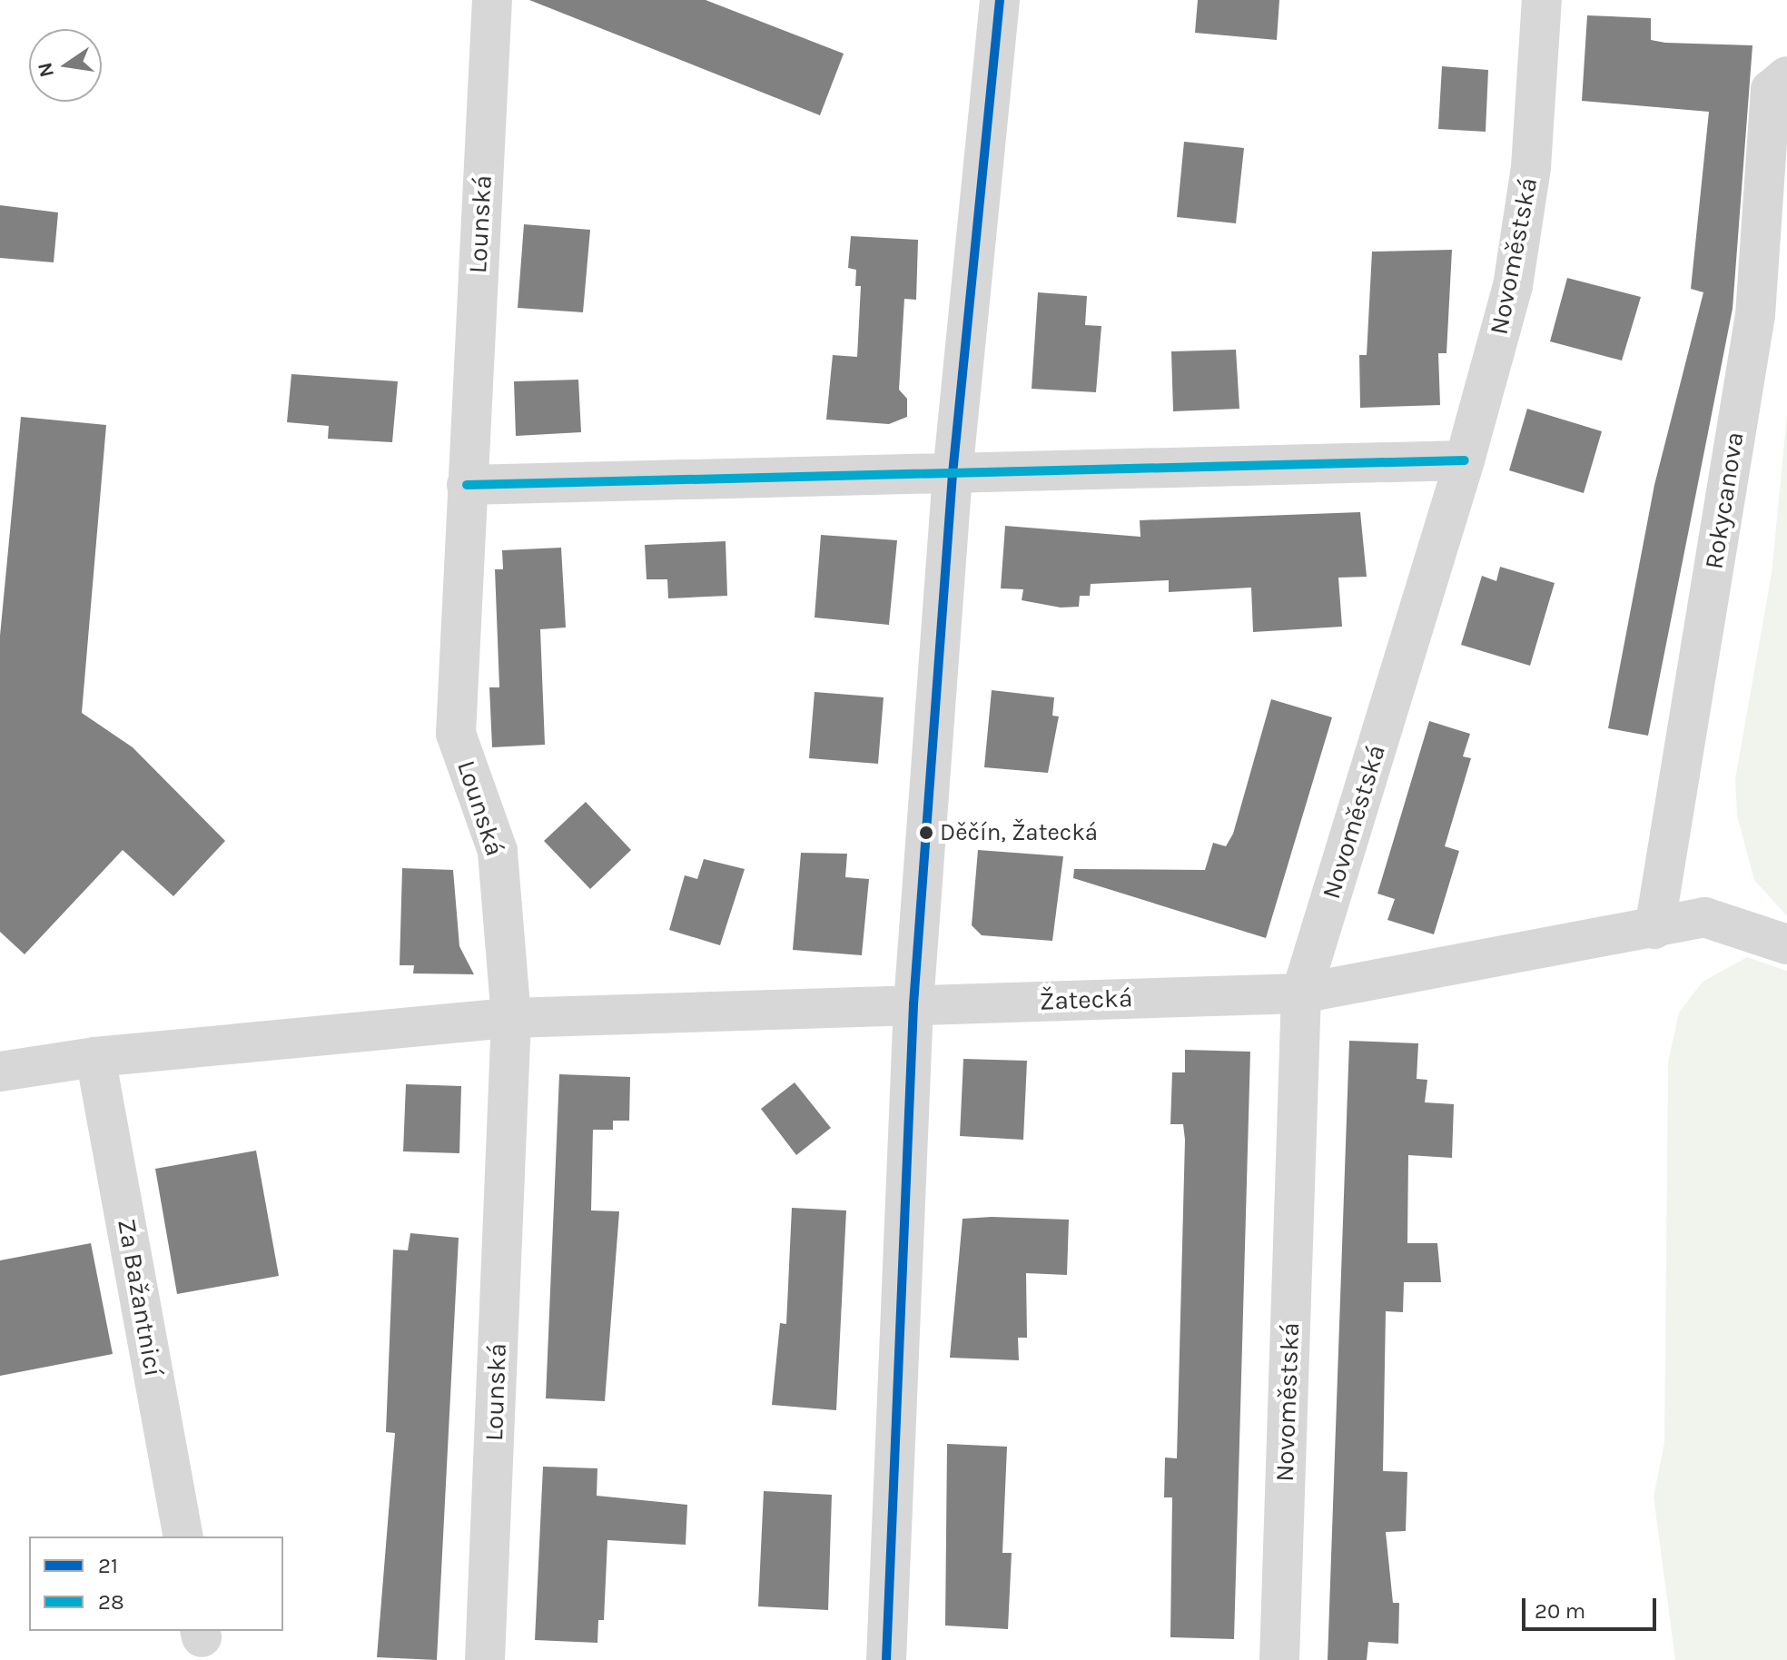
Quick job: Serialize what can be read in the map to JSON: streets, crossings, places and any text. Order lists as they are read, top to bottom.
{
  "streets": {
    "street": [
      "Lounská",
      "Novoměstská",
      "Rokycanova",
      "Žatecká",
      "Za Bažantnicí"
    ]
  },
  "crossings": [
    ["Lounská", "Žatecká"],
    ["Novoměstská", "Žatecká"],
    ["Rokycanova", "Žatecká"]
  ],
  "places": ["Děčín, Žatecká"],
  "lines": ["transit line 21", "transit line 28"],
  "legend": ["21", "28"],
  "scale_bar": "20 m",
  "north": "left"
}
